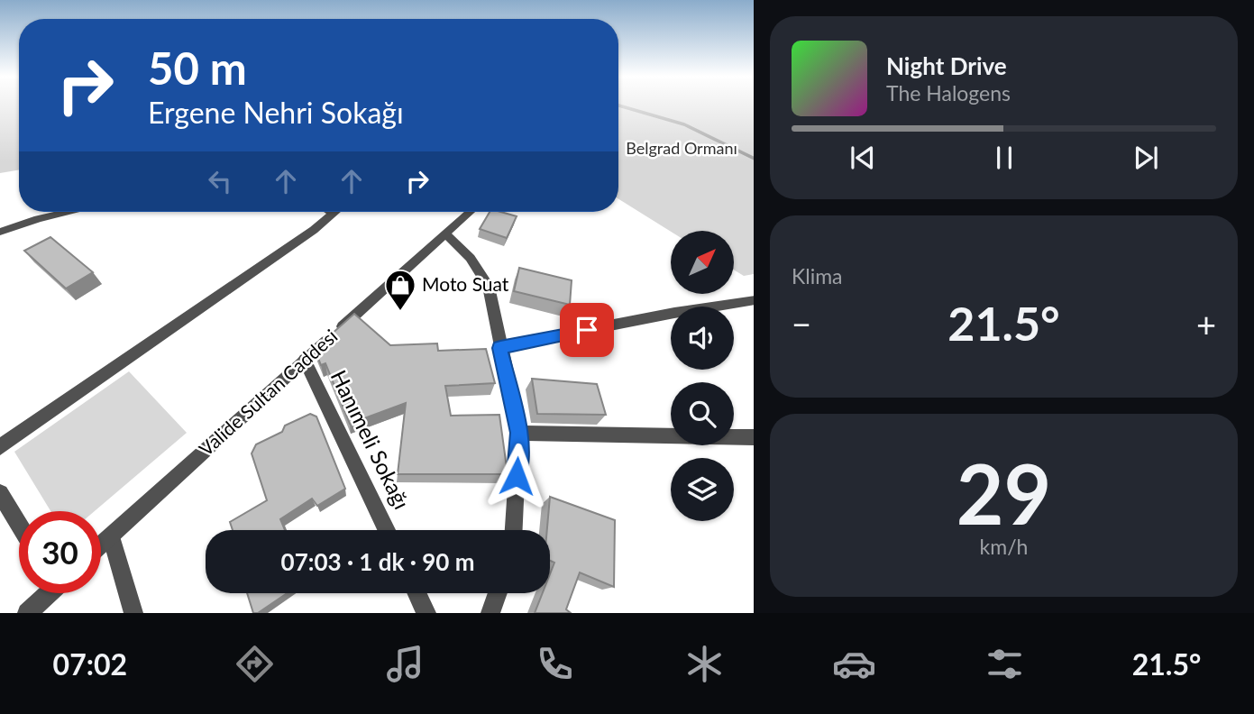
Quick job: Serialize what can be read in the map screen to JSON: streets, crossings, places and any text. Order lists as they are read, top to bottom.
{
  "streets": {
    "street": ["Valide Sultan Caddesi", "Hanımeli Sokağı"]
  },
  "crossings": [
    ["Valide Sultan Caddesi", "Hanımeli Sokağı"]
  ],
  "parks": ["Belgrad Ormanı"],
  "places": {
    "shop": ["Moto Suat"]
  },
  "north": "top right",
  "page": {
    "turn": ["50 m", "Ergene Nehri Sokağı"],
    "song": ["Night Drive", "The Halogens"],
    "tile": [
      "Klima",
      ["29", "km/h"]
    ],
    "heat": ["−", "21.5°", "+"],
    "limit": "30",
    "trip": "07:03 · 1 dk · 90 m",
    "tabs": ["07:02", "21.5°"]
  }
}
